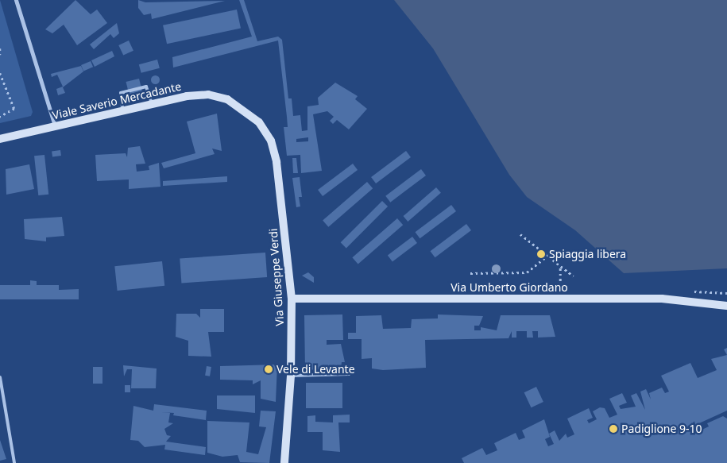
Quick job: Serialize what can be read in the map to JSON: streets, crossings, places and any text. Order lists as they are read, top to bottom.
{
  "streets": {
    "main road": ["Viale Saverio Mercadante", "Via Giuseppe Verdi", "Via Umberto Giordano"]
  },
  "crossings": [
    ["Viale Saverio Mercadante", "Via Giuseppe Verdi"],
    ["Via Giuseppe Verdi", "Via Umberto Giordano"]
  ],
  "places": ["Spiaggia libera", "Vele di Levante", "Padiglione 9-10"]
}
